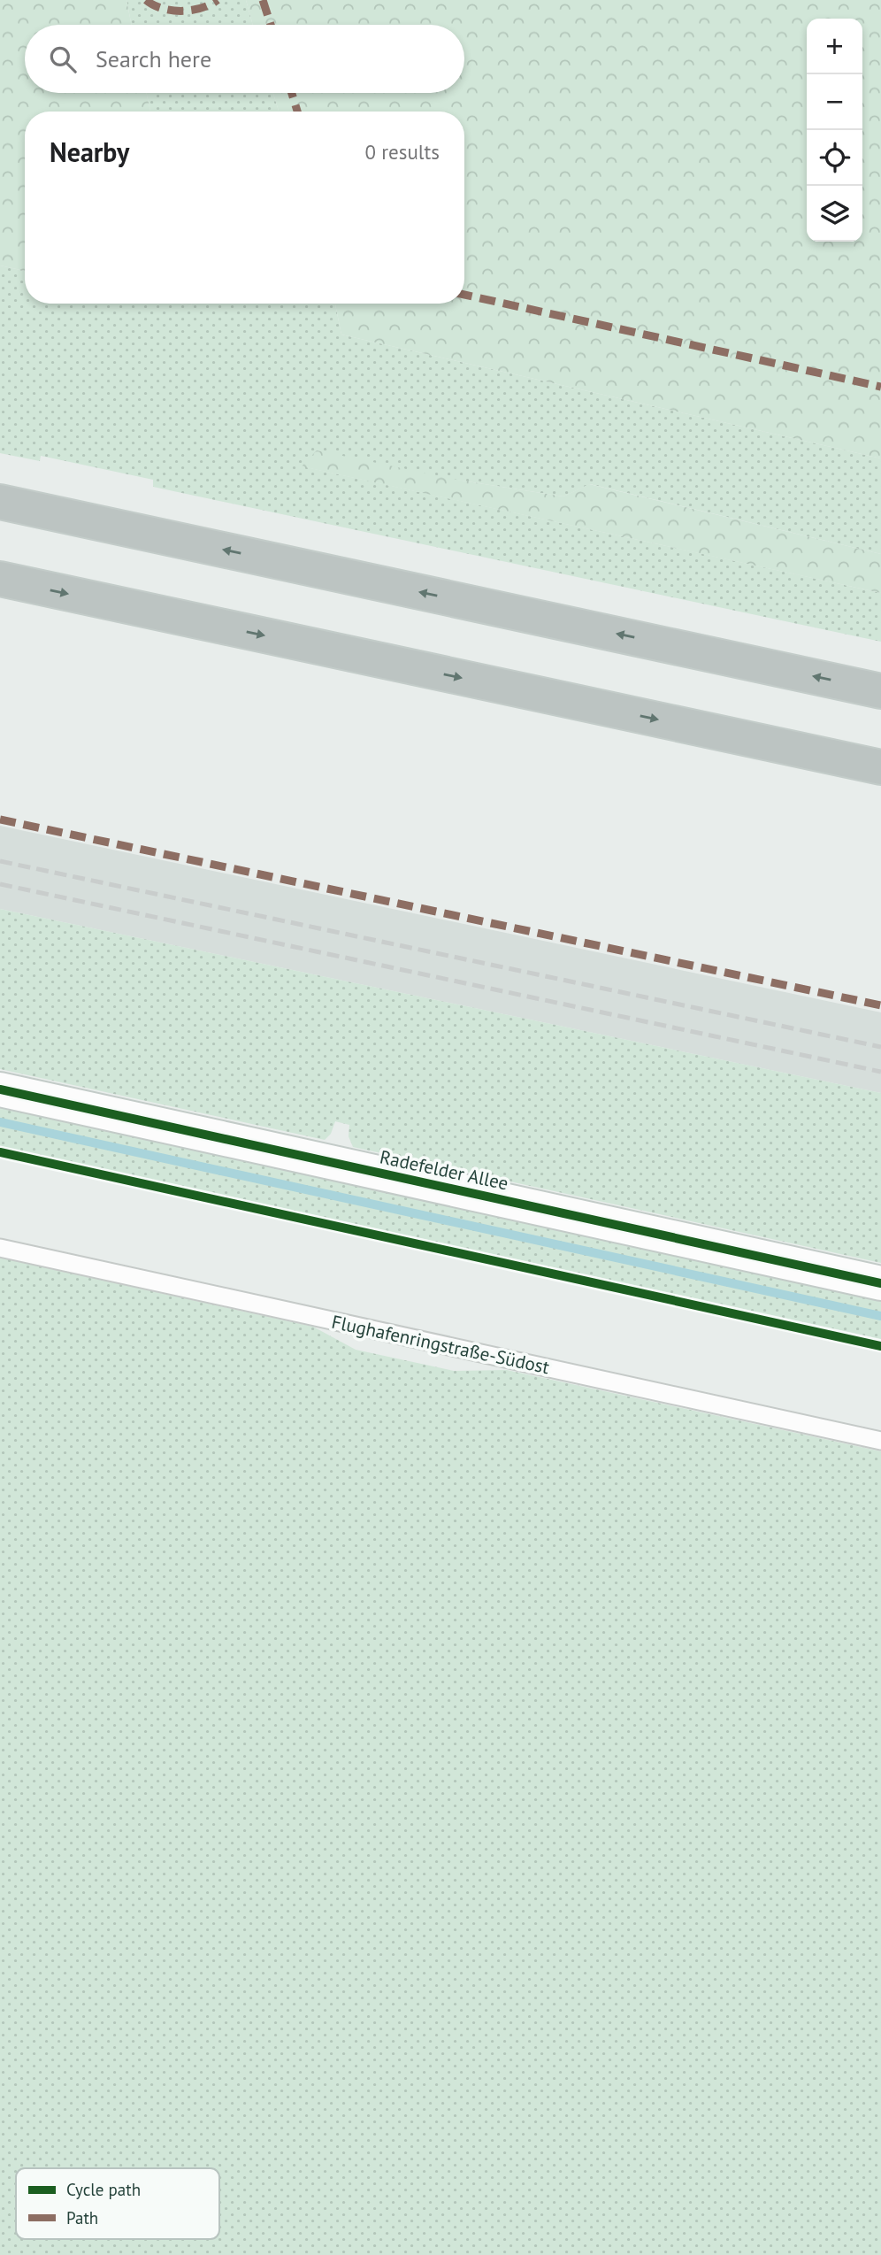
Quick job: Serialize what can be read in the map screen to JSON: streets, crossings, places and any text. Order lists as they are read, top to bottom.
{
  "streets": {
    "main road": ["Radefelder Allee"],
    "lane": ["Flughafenringstraße-Südost"]
  },
  "legend": ["Cycle path", "Path"],
  "page": {
    "map_buttons": ["+", "−"],
    "search": "Search here",
    "heading": ["Nearby", "0 results"]
  }
}
